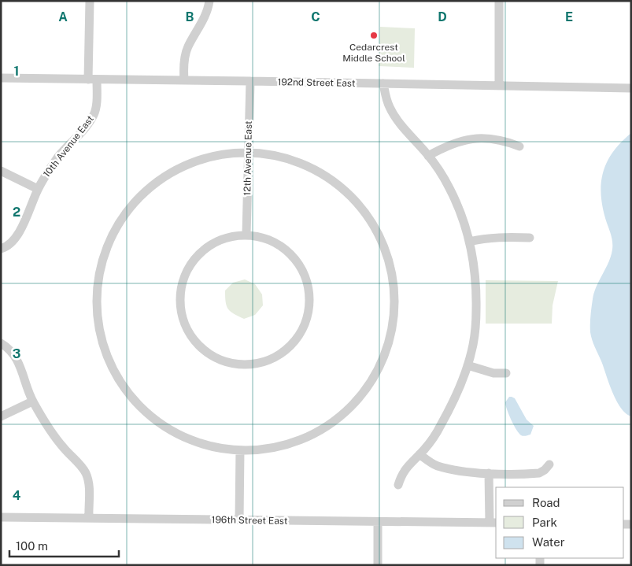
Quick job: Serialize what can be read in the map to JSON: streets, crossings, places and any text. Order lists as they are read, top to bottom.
{
  "streets": {
    "street": [
      "192nd Street East",
      "10th Avenue East",
      "12th Avenue East",
      "196th Street East"
    ]
  },
  "crossings": [
    ["192nd Street East", "10th Avenue East"],
    ["192nd Street East", "12th Avenue East"]
  ],
  "places": ["Cedarcrest Middle School"],
  "legend": ["Road", "Park", "Water"],
  "scale_bar": "100 m",
  "grid": {
    "columns": [
      "A",
      "B",
      "C",
      "D",
      "E"
    ],
    "rows": [
      "1",
      "2",
      "3",
      "4"
    ]
  }
}
